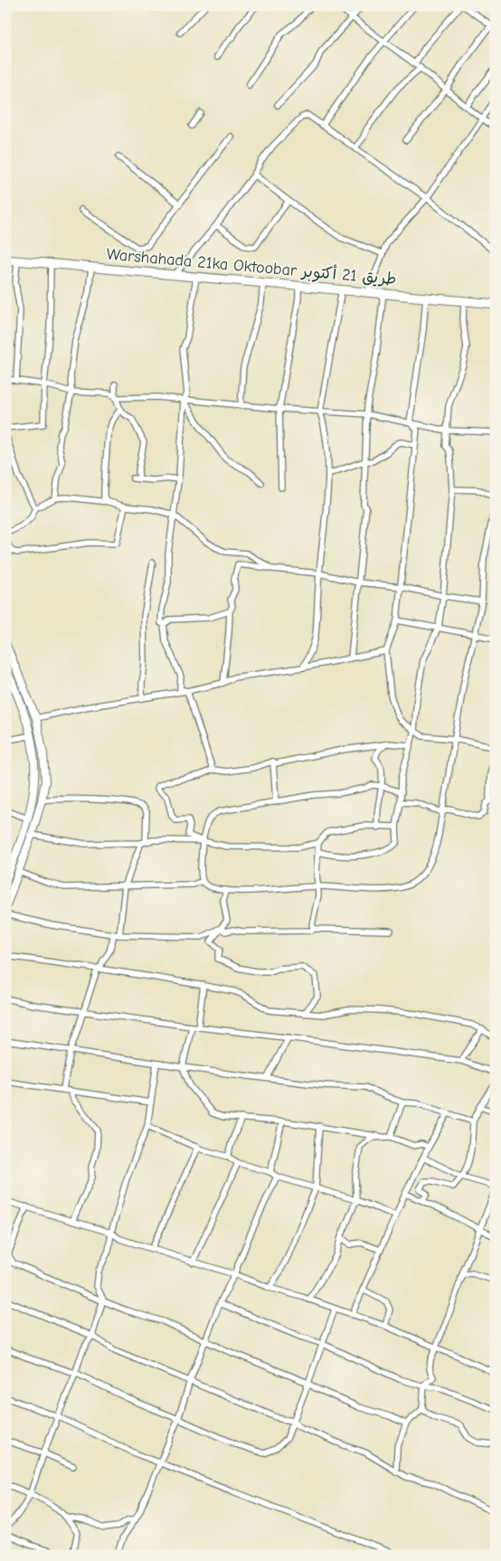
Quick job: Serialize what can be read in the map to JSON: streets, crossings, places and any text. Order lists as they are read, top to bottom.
{
  "streets": {
    "main road": ["Warshahada 21ka Oktoobar طريق 21 أكتوبر"]
  }
}
